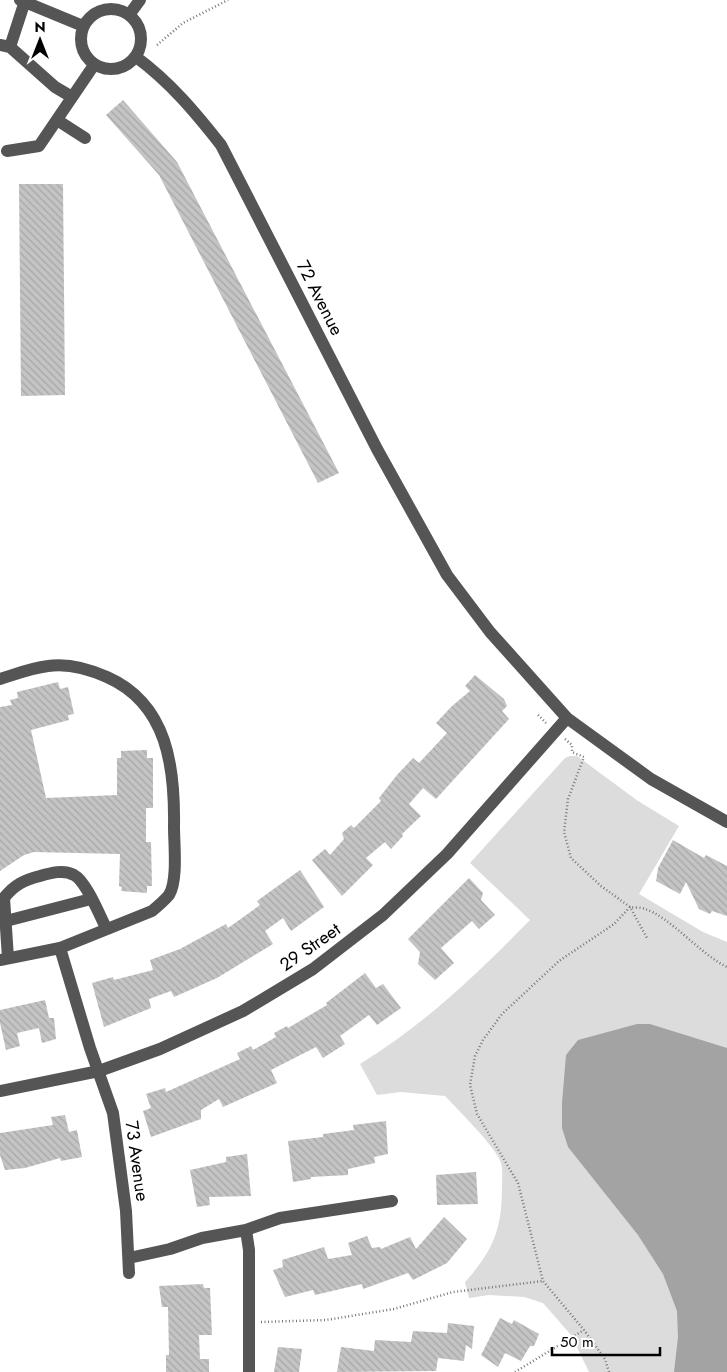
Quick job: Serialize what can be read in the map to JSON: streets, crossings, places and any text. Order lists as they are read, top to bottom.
{
  "streets": {
    "street": ["72 Avenue", "29 Street", "73 Avenue"]
  },
  "crossings": [
    ["72 Avenue", "29 Street"],
    ["29 Street", "73 Avenue"]
  ],
  "scale_bar": "50 m",
  "north": "top"
}
